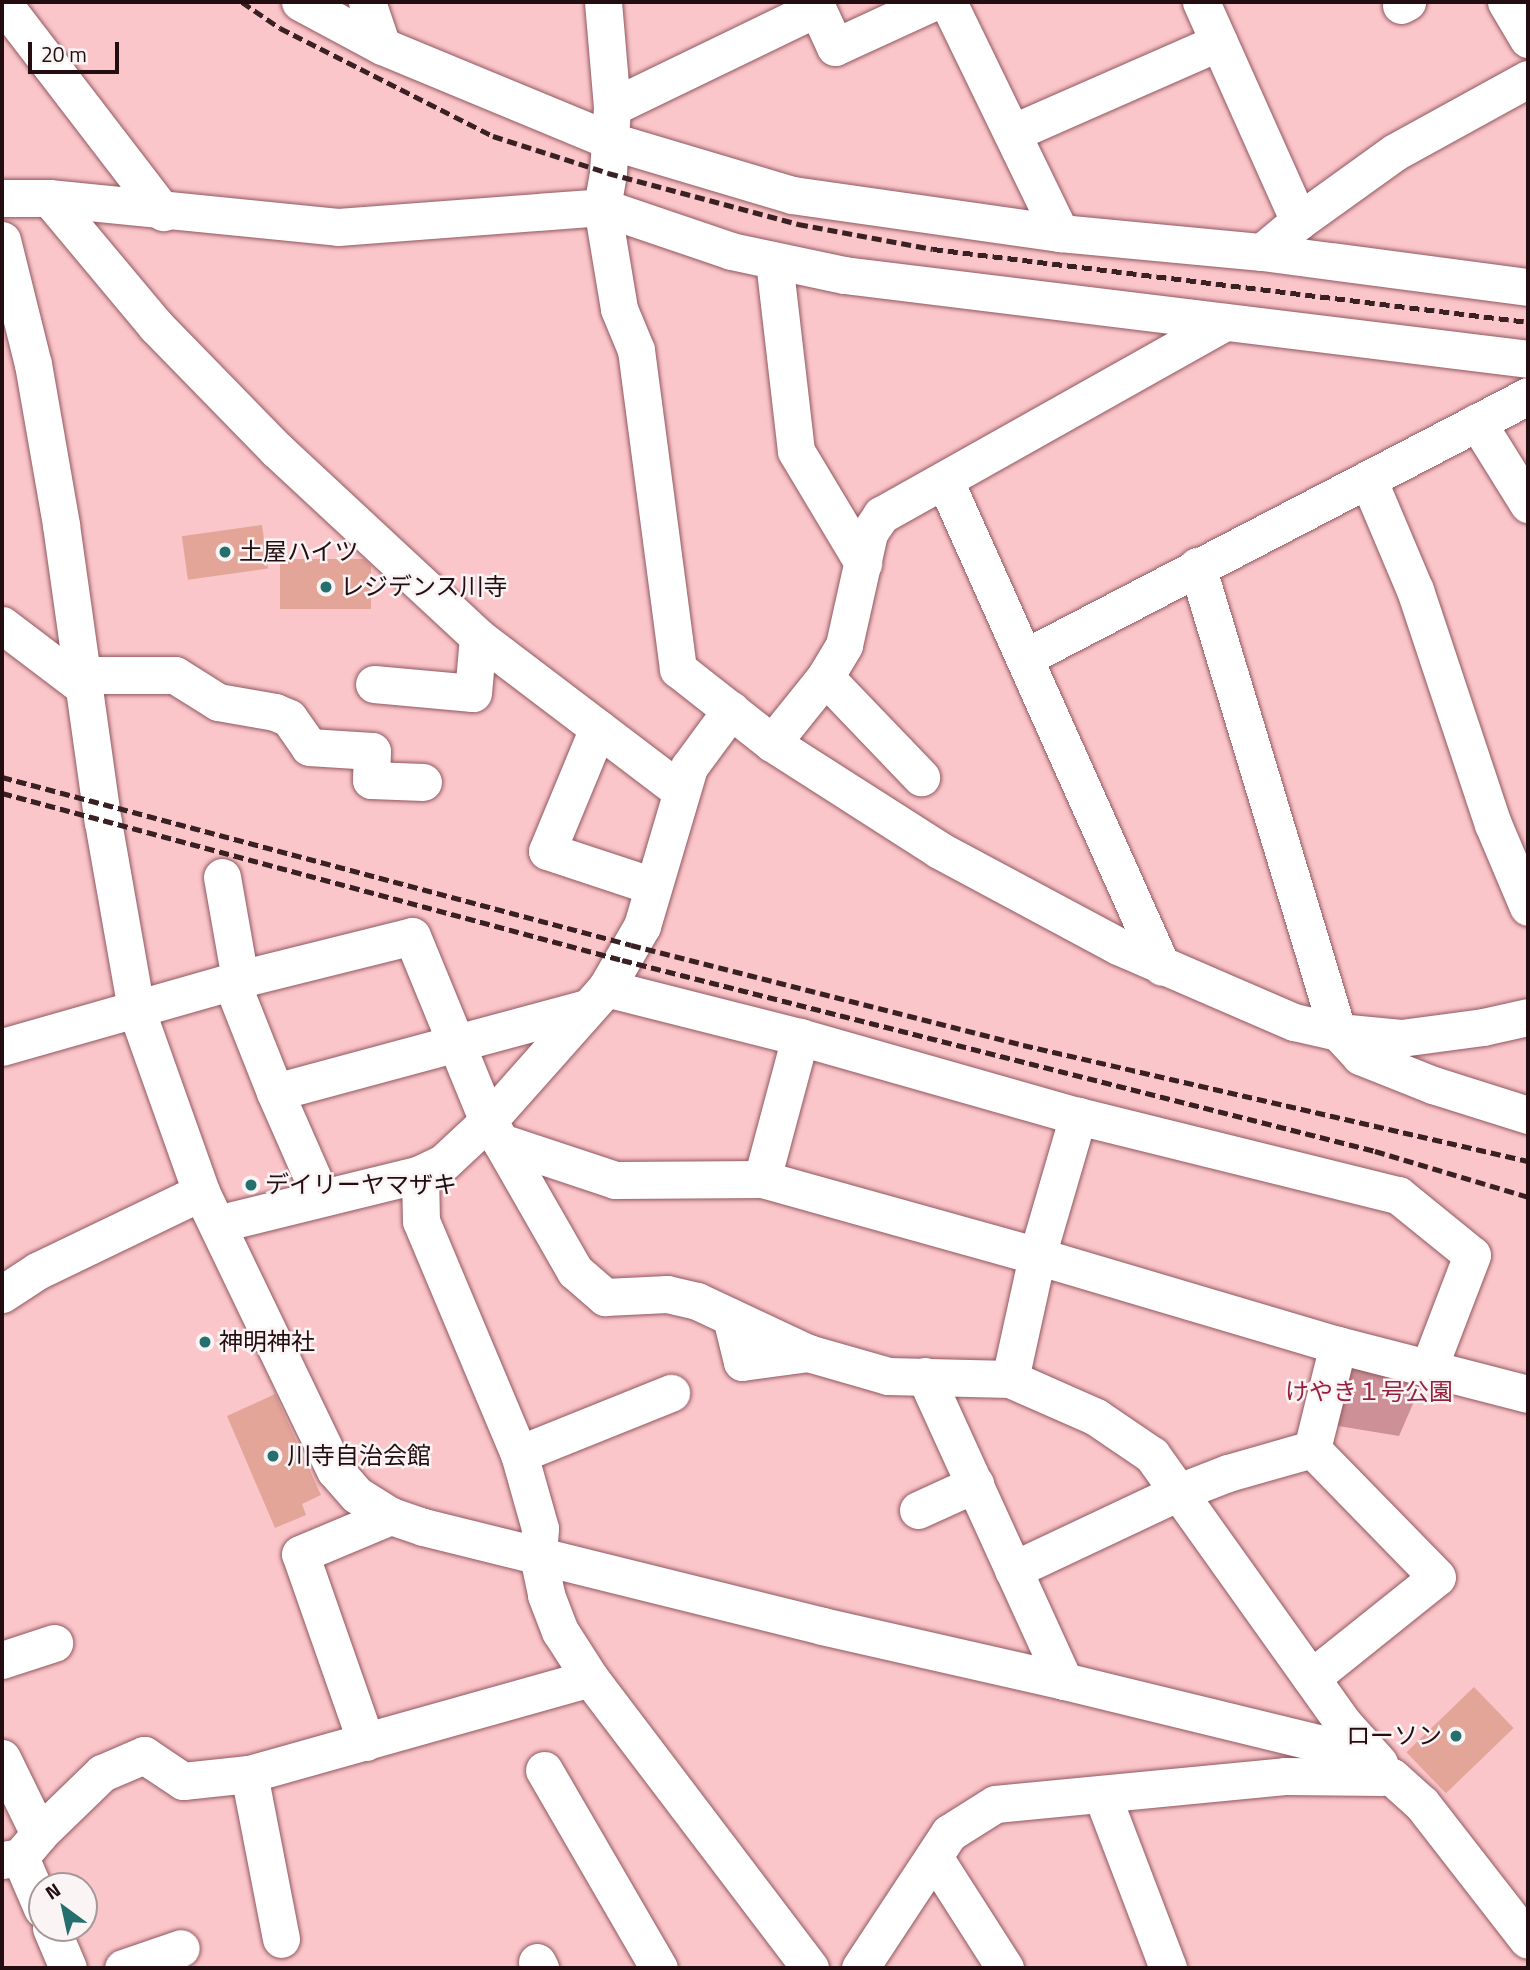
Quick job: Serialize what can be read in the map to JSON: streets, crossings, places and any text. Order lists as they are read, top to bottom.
{
  "parks": ["けやき１号公園"],
  "places": [
    "土屋ハイツ",
    "レジデンス川寺",
    "デイリーヤマザキ",
    "神明神社",
    "川寺自治会館",
    "ローソン"
  ],
  "scale_bar": "20 m",
  "north": "top left"
}
